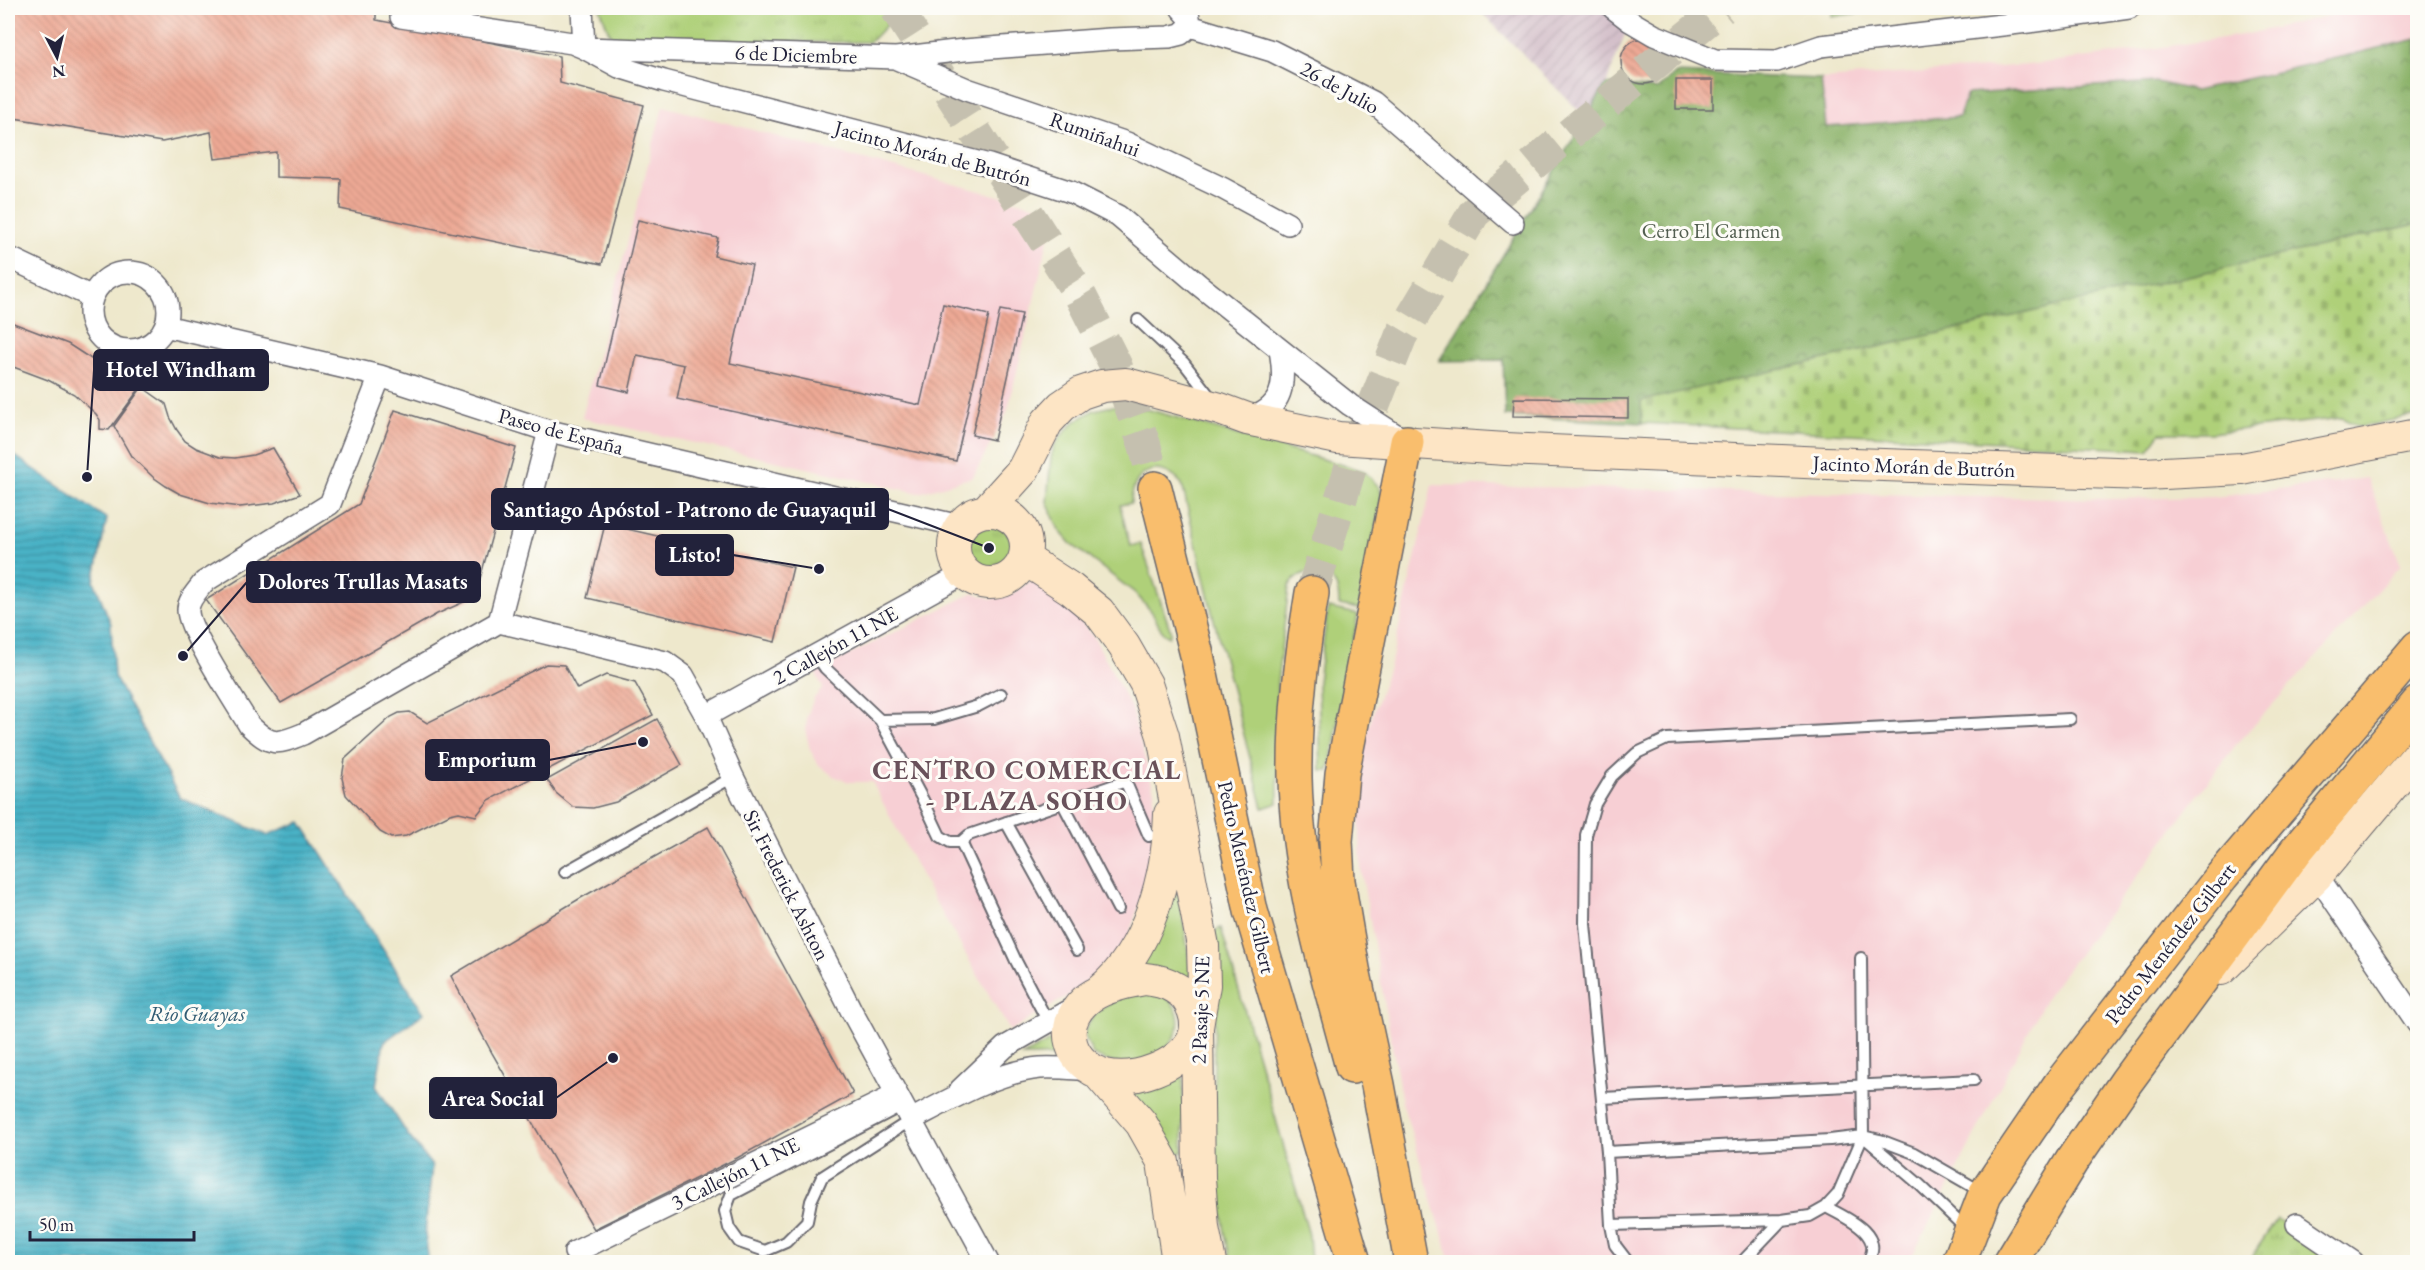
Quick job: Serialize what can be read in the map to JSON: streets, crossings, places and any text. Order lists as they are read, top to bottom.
{
  "streets": {
    "main road": ["Pedro Menéndez Gilbert"],
    "street": [
      "6 de Diciembre",
      "26 de Julio",
      "Rumiñahui",
      "Jacinto Morán de Butrón",
      "Paseo de España",
      "2 Callejón 11 NE",
      "Sir Frederick Ashton",
      "2 Pasaje 5 NE",
      "3 Callejón 11 NE"
    ]
  },
  "crossings": [
    ["6 de Diciembre", "26 de Julio"],
    ["6 de Diciembre", "Rumiñahui"],
    ["6 de Diciembre", "Jacinto Morán de Butrón"],
    ["Jacinto Morán de Butrón", "Paseo de España"],
    ["Jacinto Morán de Butrón", "2 Callejón 11 NE"],
    ["Jacinto Morán de Butrón", "2 Pasaje 5 NE"],
    ["Paseo de España", "2 Callejón 11 NE"],
    ["Paseo de España", "2 Pasaje 5 NE"],
    ["2 Callejón 11 NE", "Sir Frederick Ashton"],
    ["2 Callejón 11 NE", "2 Pasaje 5 NE"],
    ["Sir Frederick Ashton", "3 Callejón 11 NE"],
    ["2 Pasaje 5 NE", "3 Callejón 11 NE"]
  ],
  "districts": ["CENTRO COMERCIAL - PLAZA SOHO"],
  "water": ["Río Guayas"],
  "parks": ["Cerro El Carmen"],
  "places": [
    "Hotel Windham",
    "Santiago Apóstol - Patrono de Guayaquil",
    "Listo!",
    "Dolores Trullas Masats",
    "Emporium",
    "Area Social"
  ],
  "scale_bar": "50 m",
  "north": "bottom"
}
